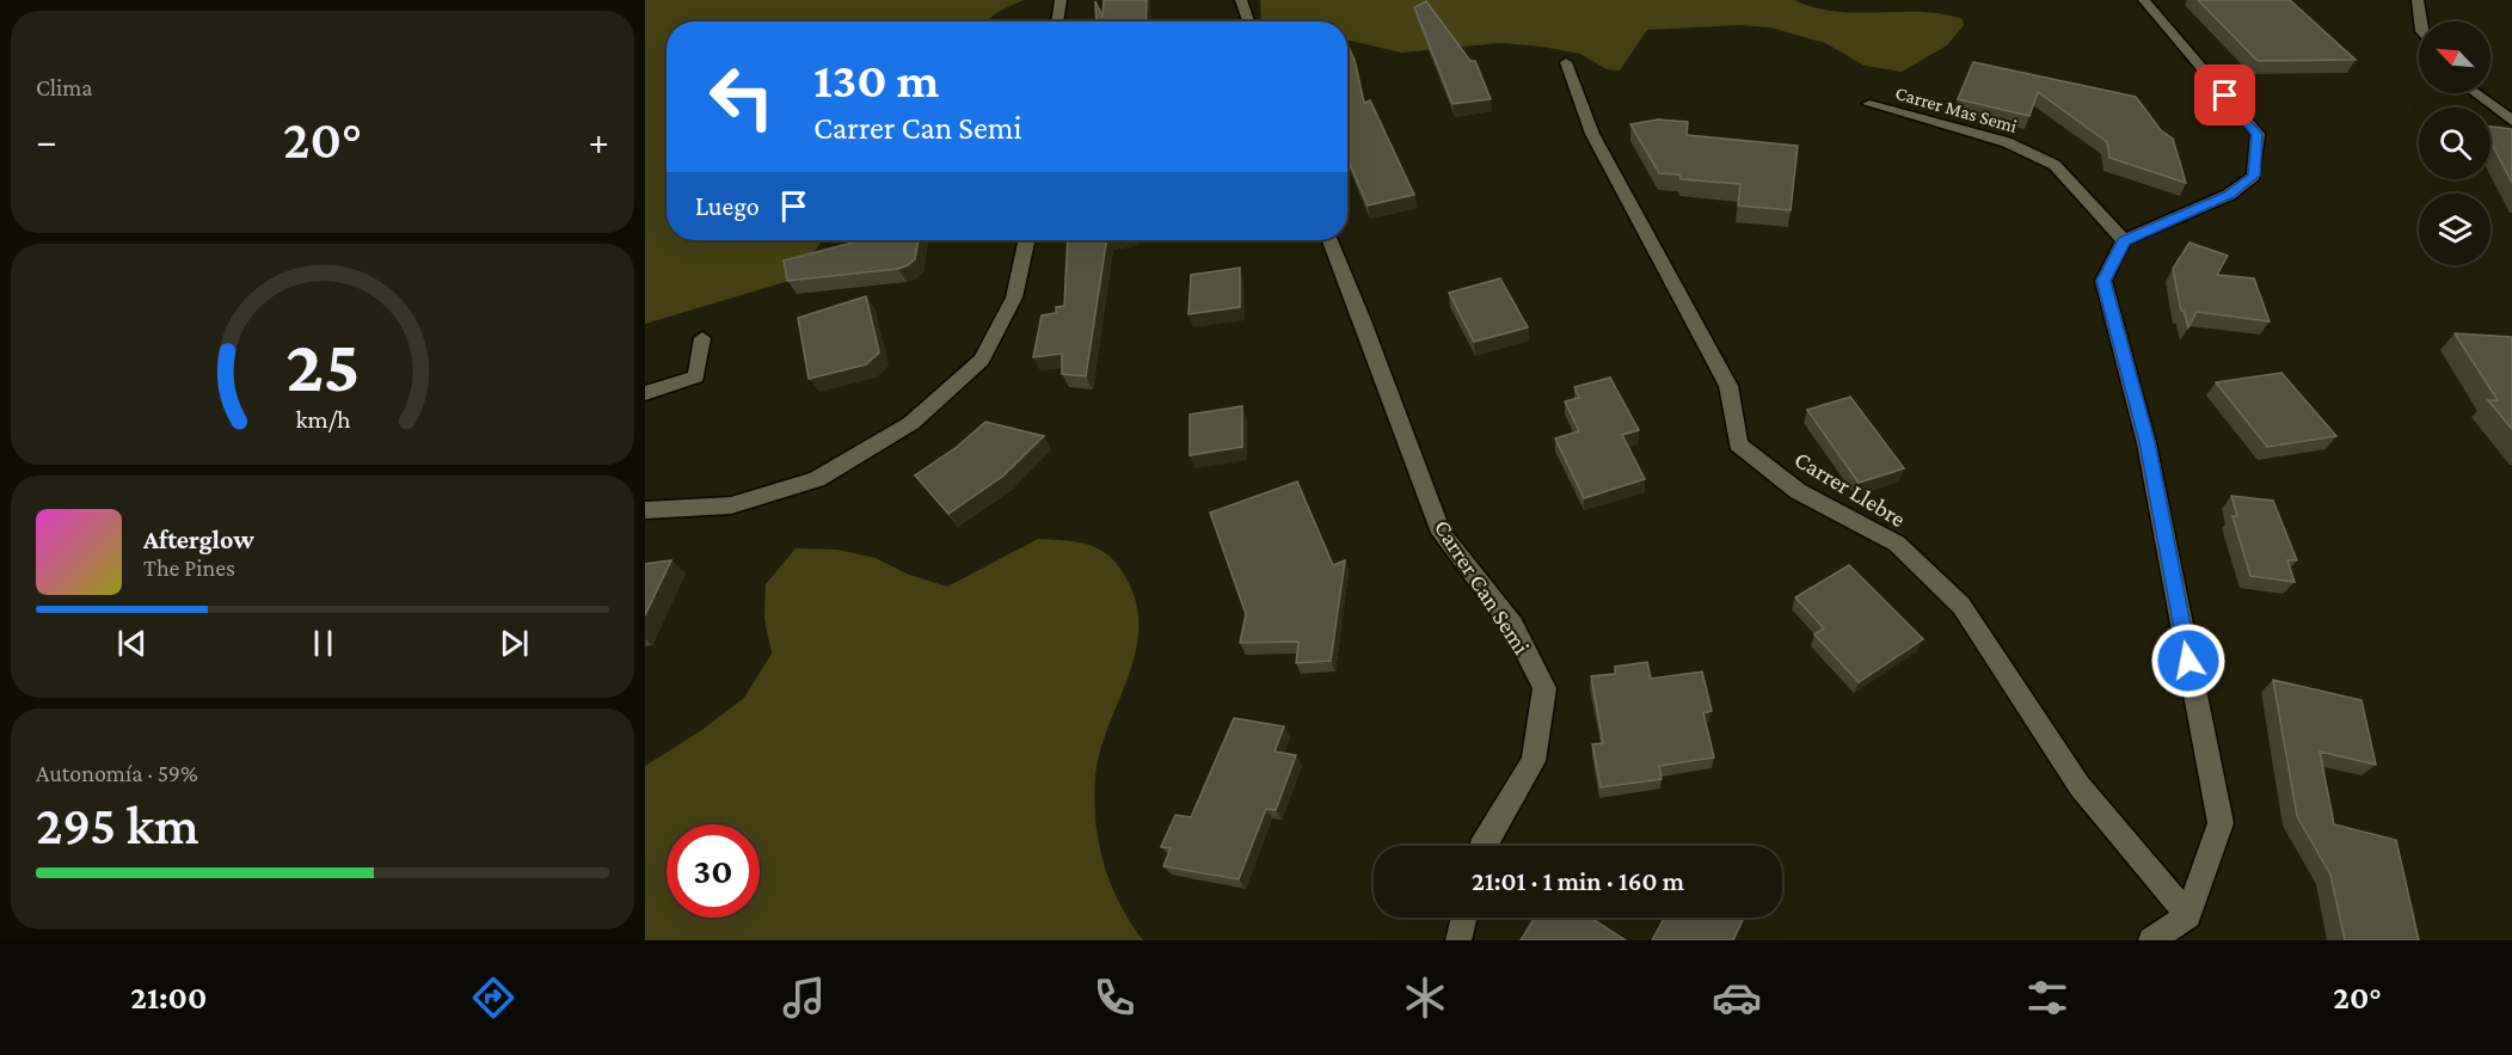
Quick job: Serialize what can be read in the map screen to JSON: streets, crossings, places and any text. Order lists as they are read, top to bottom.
{
  "streets": {
    "street": ["Carrer Mas Semi", "Carrer Llebre", "Carrer Can Semi"]
  },
  "north": "top left",
  "page": {
    "tile": [
      "Clima",
      ["Autonomía · 59%", "295 km"]
    ],
    "turn": ["130 m", "Carrer Can Semi"],
    "heat": ["−", "20°", "+"],
    "then": "Luego",
    "song": ["Afterglow", "The Pines"],
    "limit": "30",
    "trip": "21:01 · 1 min · 160 m",
    "tabs": ["21:00", "20°"],
    "gauge": ["25", "km/h"]
  }
}
